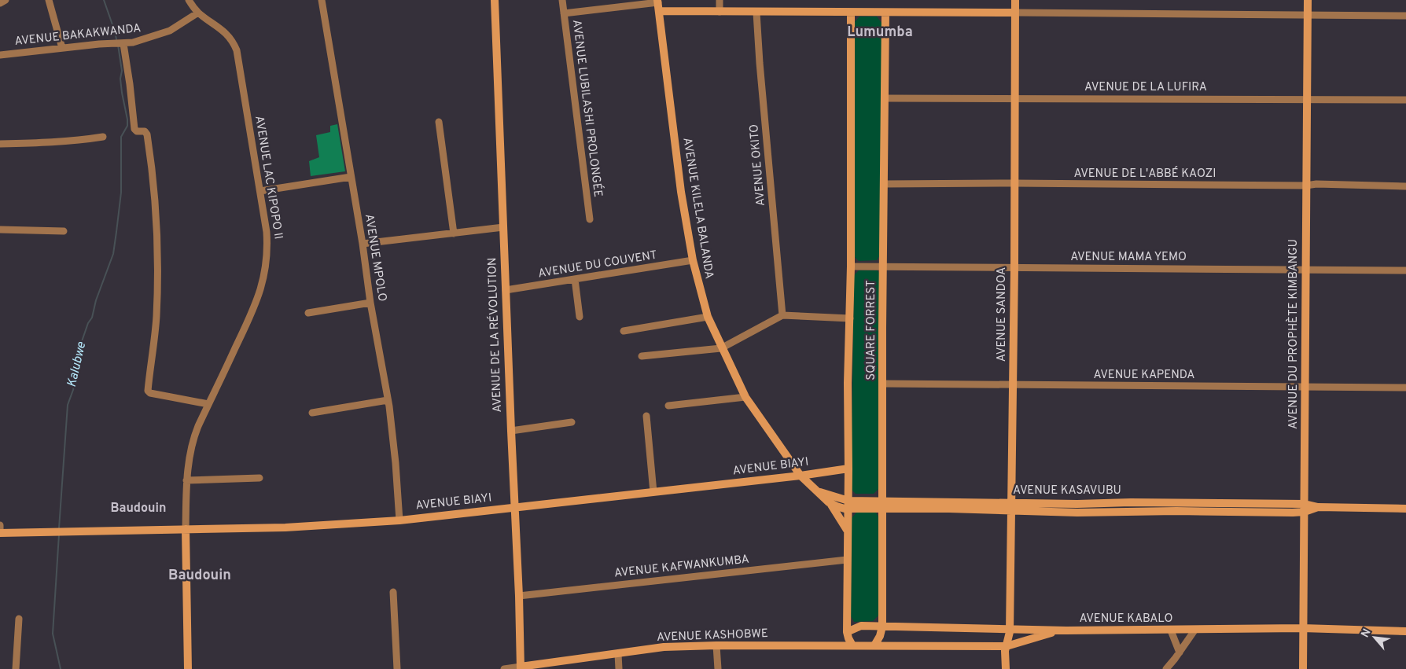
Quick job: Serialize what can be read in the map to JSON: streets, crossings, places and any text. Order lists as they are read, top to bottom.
{
  "streets": {
    "street": [
      "AVENUE BAKAKWANDA",
      "AVENUE DE LA LUFIRA",
      "AVENUE LUBILASHI PROLONGÉE",
      "AVENUE OKITO",
      "AVENUE DE L'ABBÉ KAOZI",
      "AVENUE LAC KIPOPO II",
      "AVENUE KILELA BALANDA",
      "AVENUE MAMA YEMO",
      "AVENUE MPOLO",
      "AVENUE DU COUVENT",
      "AVENUE SANDOA",
      "SQUARE FORREST",
      "AVENUE DU PROPHÈTE KIMBANGU",
      "AVENUE DE LA RÉVOLUTION",
      "AVENUE KAPENDA",
      "AVENUE BIAYI",
      "AVENUE KASAVUBU",
      "AVENUE KAFWANKUMBA",
      "AVENUE KABALO",
      "AVENUE KASHOBWE"
    ]
  },
  "crossings": [
    ["AVENUE BAKAKWANDA", "AVENUE LAC KIPOPO II"],
    ["AVENUE DE LA LUFIRA", "AVENUE SANDOA"],
    ["AVENUE DE LA LUFIRA", "SQUARE FORREST"],
    ["AVENUE DE LA LUFIRA", "AVENUE DU PROPHÈTE KIMBANGU"],
    ["AVENUE DE L'ABBÉ KAOZI", "AVENUE SANDOA"],
    ["AVENUE DE L'ABBÉ KAOZI", "SQUARE FORREST"],
    ["AVENUE DE L'ABBÉ KAOZI", "AVENUE DU PROPHÈTE KIMBANGU"],
    ["AVENUE LAC KIPOPO II", "AVENUE BIAYI"],
    ["AVENUE KILELA BALANDA", "AVENUE DU COUVENT"],
    ["AVENUE KILELA BALANDA", "SQUARE FORREST"],
    ["AVENUE KILELA BALANDA", "AVENUE BIAYI"],
    ["AVENUE KILELA BALANDA", "AVENUE KASAVUBU"],
    ["AVENUE MAMA YEMO", "AVENUE SANDOA"],
    ["AVENUE MAMA YEMO", "SQUARE FORREST"],
    ["AVENUE MAMA YEMO", "AVENUE DU PROPHÈTE KIMBANGU"],
    ["AVENUE MPOLO", "AVENUE BIAYI"],
    ["AVENUE DU COUVENT", "AVENUE DE LA RÉVOLUTION"],
    ["AVENUE SANDOA", "AVENUE KAPENDA"],
    ["AVENUE SANDOA", "AVENUE KASAVUBU"],
    ["AVENUE SANDOA", "AVENUE KABALO"],
    ["SQUARE FORREST", "AVENUE KAPENDA"],
    ["SQUARE FORREST", "AVENUE BIAYI"],
    ["SQUARE FORREST", "AVENUE KASAVUBU"],
    ["SQUARE FORREST", "AVENUE KAFWANKUMBA"],
    ["SQUARE FORREST", "AVENUE KABALO"],
    ["SQUARE FORREST", "AVENUE KASHOBWE"],
    ["AVENUE DU PROPHÈTE KIMBANGU", "AVENUE KAPENDA"],
    ["AVENUE DU PROPHÈTE KIMBANGU", "AVENUE KASAVUBU"],
    ["AVENUE DU PROPHÈTE KIMBANGU", "AVENUE KABALO"],
    ["AVENUE DE LA RÉVOLUTION", "AVENUE BIAYI"],
    ["AVENUE DE LA RÉVOLUTION", "AVENUE KAFWANKUMBA"],
    ["AVENUE DE LA RÉVOLUTION", "AVENUE KASHOBWE"],
    ["AVENUE KABALO", "AVENUE KASHOBWE"]
  ],
  "districts": ["Lumumba", "Baudouin", "Baudouin"],
  "water": ["Kalubwe"],
  "north": "top left"
}
